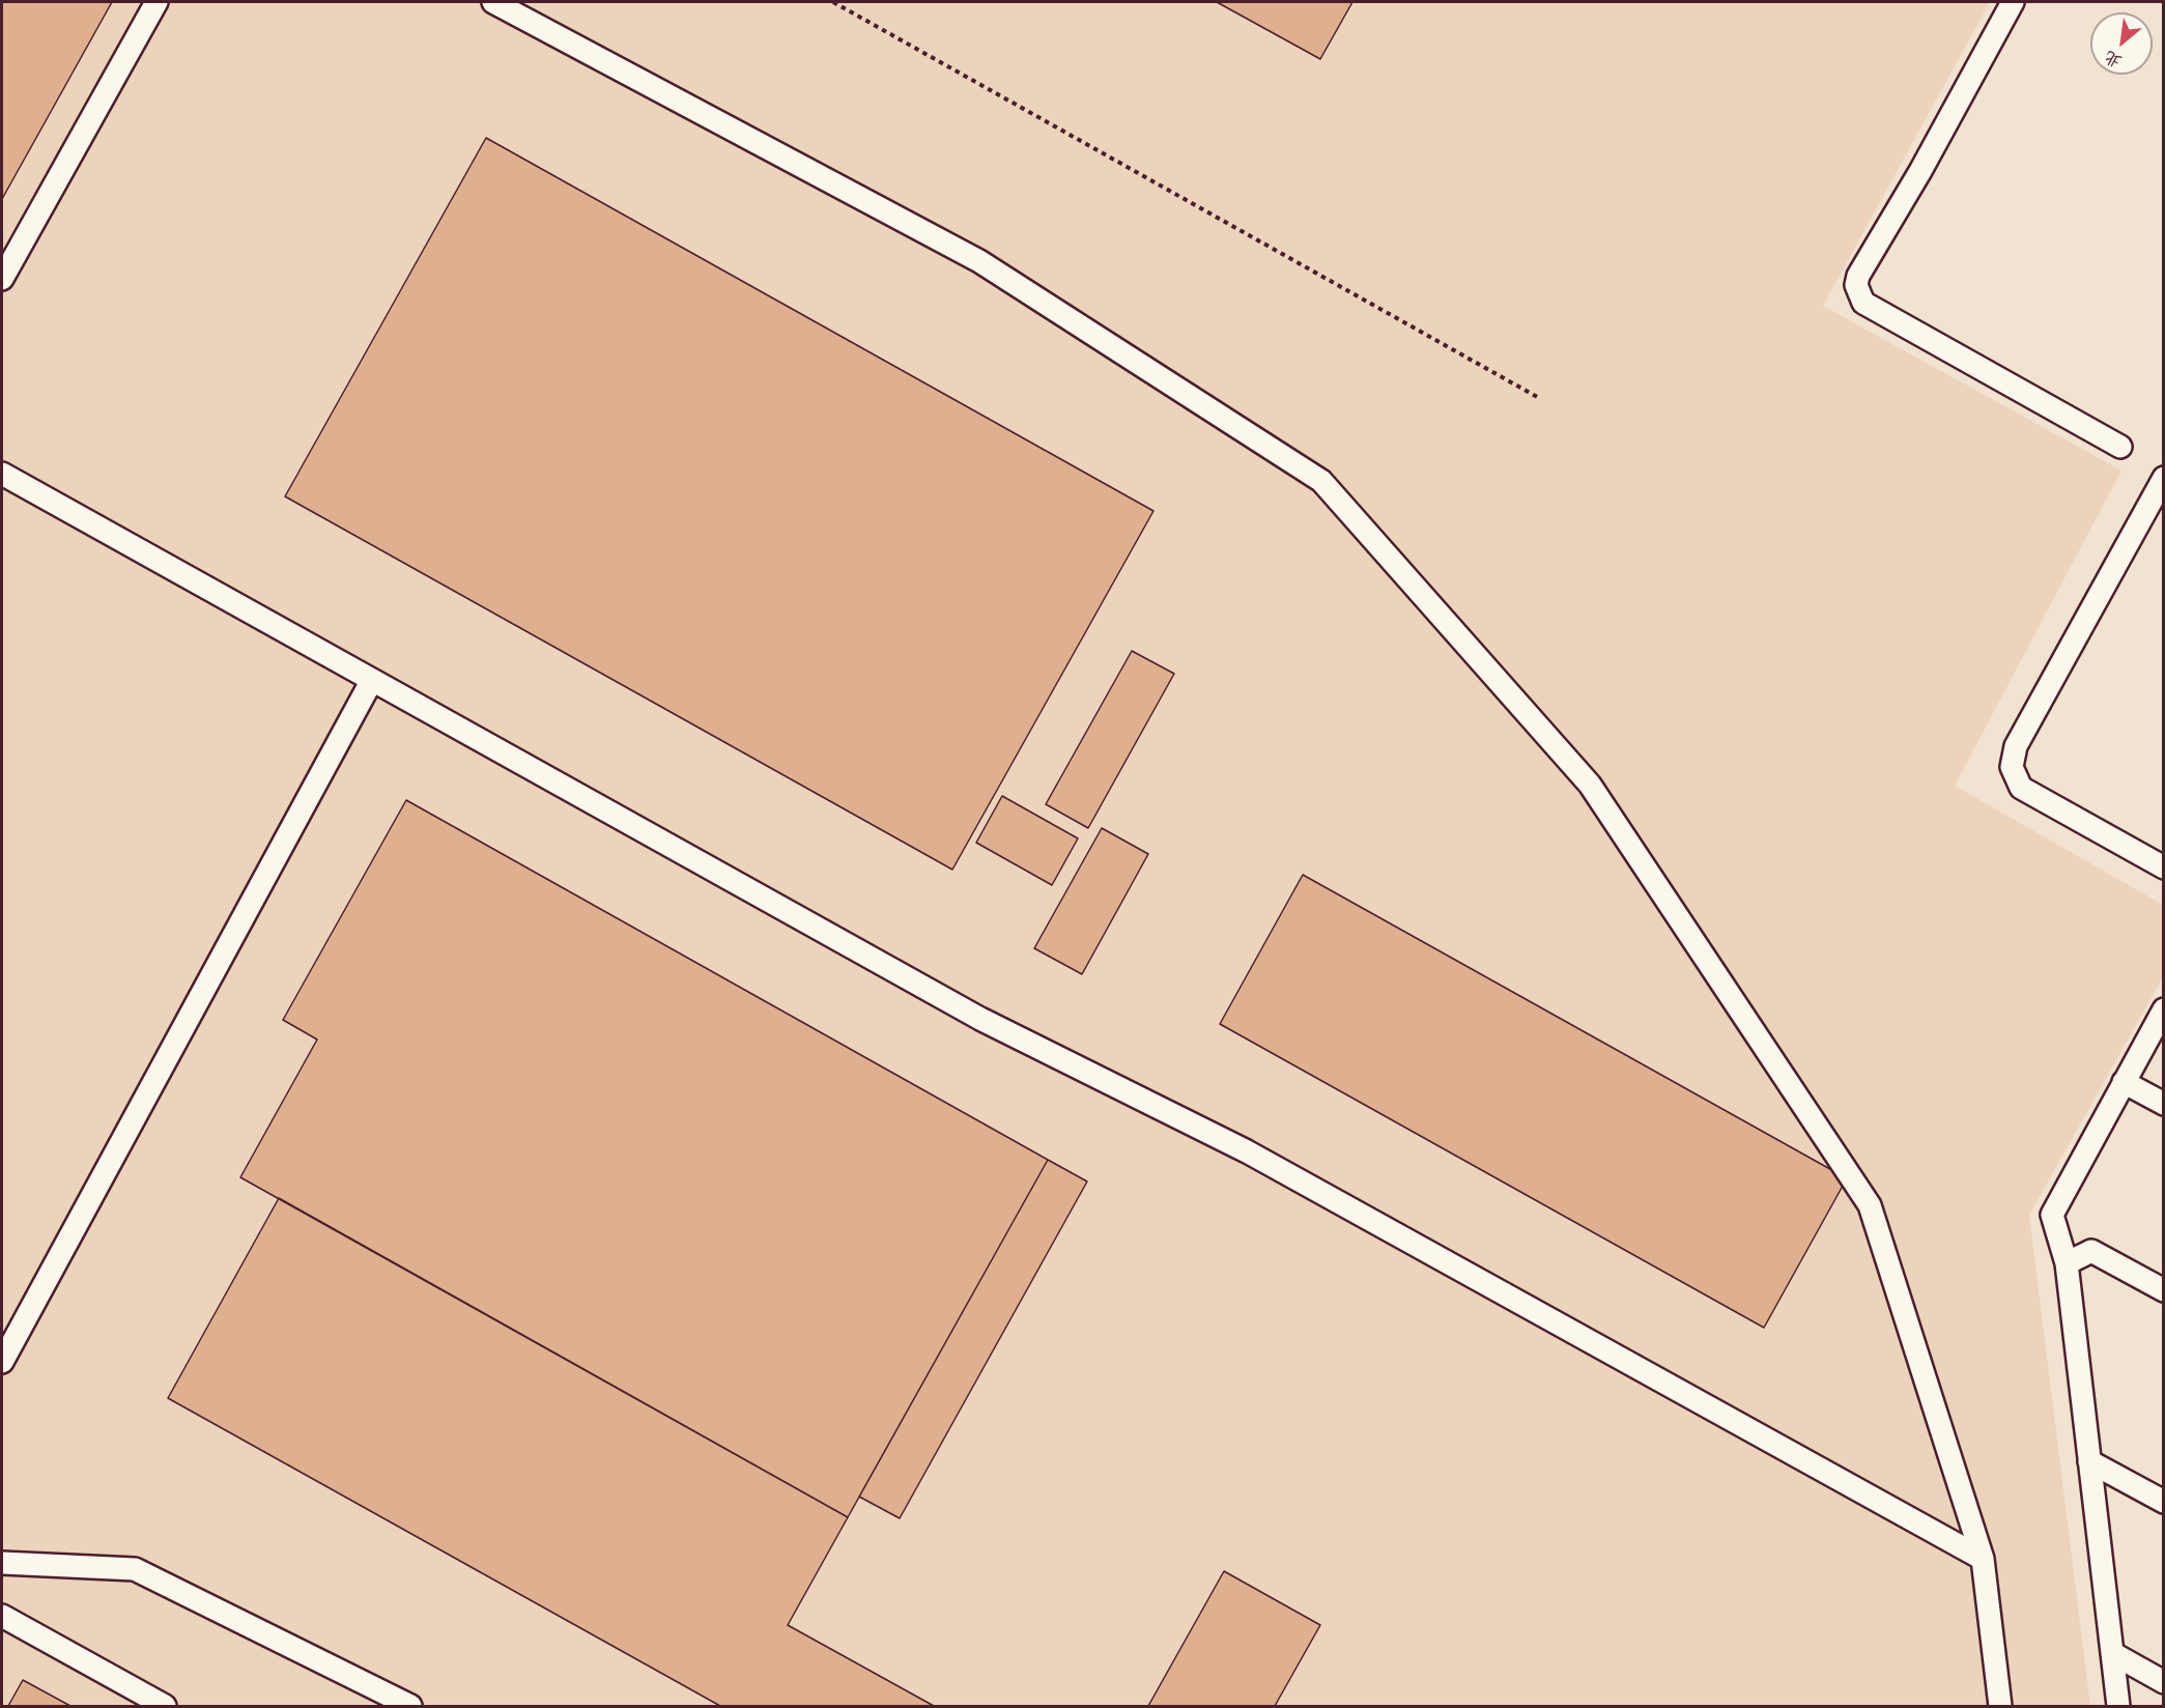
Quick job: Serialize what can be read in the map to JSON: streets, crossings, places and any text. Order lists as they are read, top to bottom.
{
  "north": "bottom left"
}
